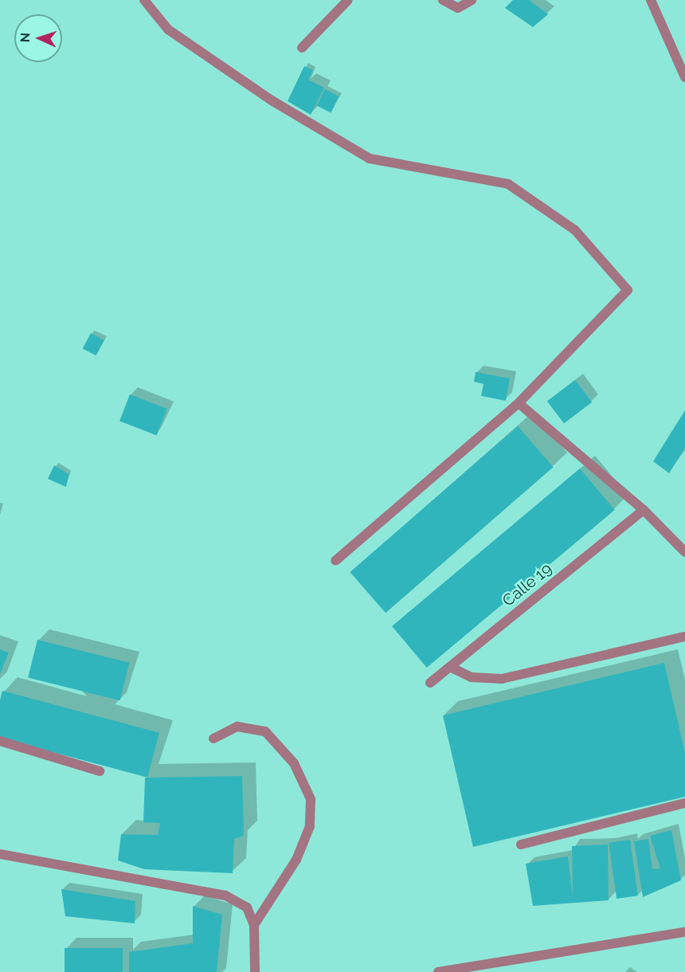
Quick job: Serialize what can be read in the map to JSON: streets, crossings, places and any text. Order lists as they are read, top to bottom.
{
  "streets": {
    "street": ["Calle 19"]
  },
  "north": "left"
}
